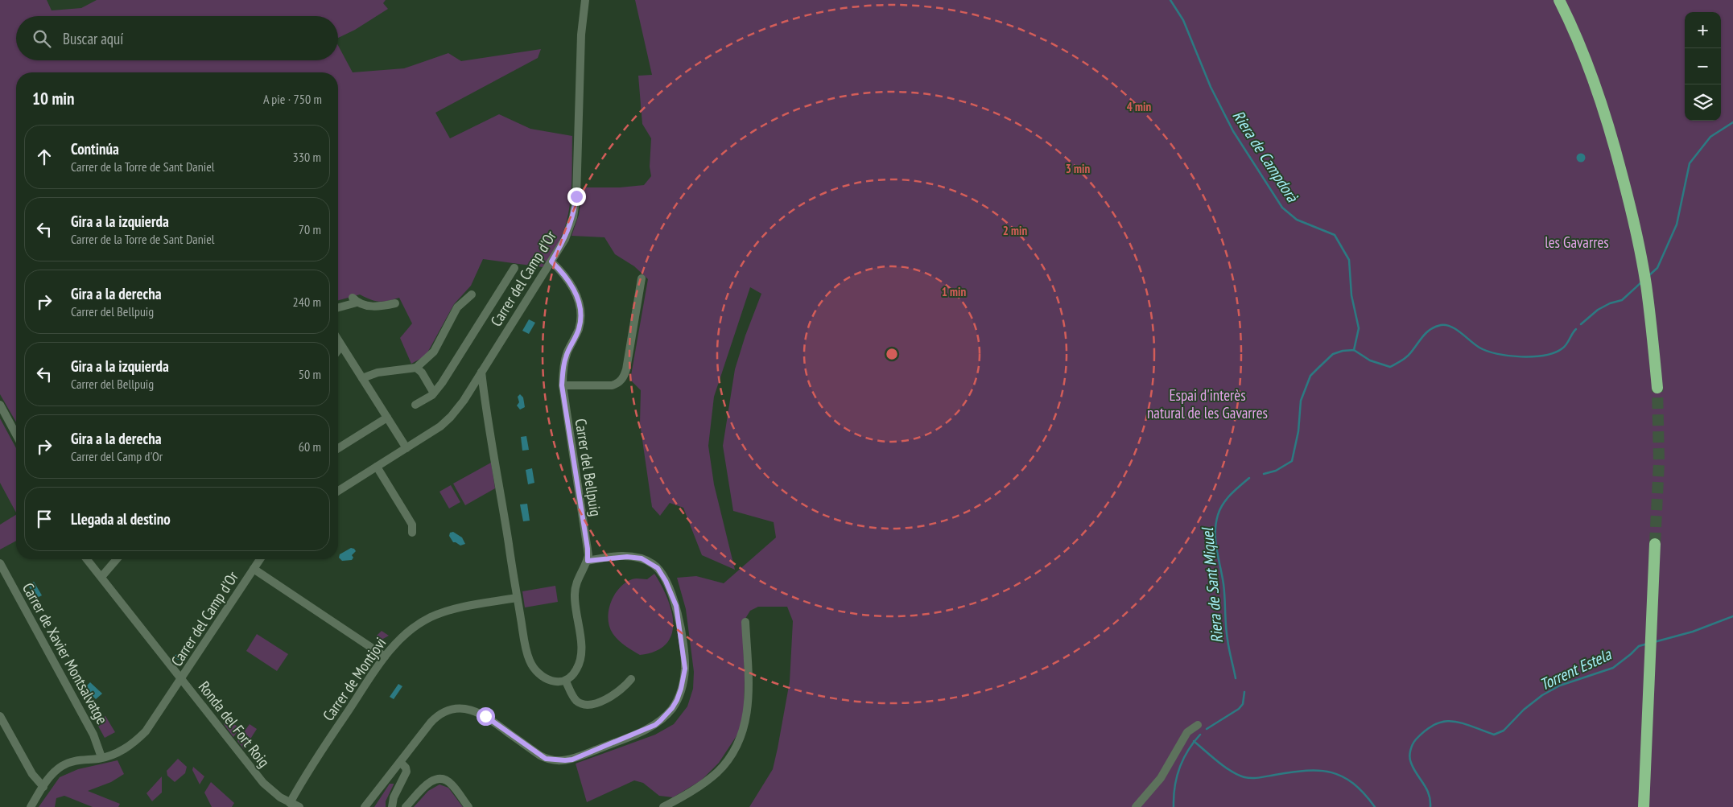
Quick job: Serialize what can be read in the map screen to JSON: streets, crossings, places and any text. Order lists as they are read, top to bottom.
{
  "streets": {
    "street": [
      "Carrer del Camp d'Or",
      "Carrer del Bellpuig",
      "Carrer de Xavier Montsalvatge",
      "Carrer de Montjovi",
      "Ronda del Fort Roig"
    ]
  },
  "crossings": [
    ["Carrer del Camp d'Or", "Carrer del Bellpuig"],
    ["Carrer del Camp d'Or", "Ronda del Fort Roig"],
    ["Carrer de Xavier Montsalvatge", "Ronda del Fort Roig"],
    ["Carrer de Montjovi", "Ronda del Fort Roig"]
  ],
  "water": ["Riera de Campdorà", "Riera de Sant Miquel", "Torrent Estela"],
  "parks": ["les Gavarres", "Espai d'interès natural de les Gavarres"],
  "page": {
    "map_buttons": ["+", "−"],
    "search": "Buscar aquí",
    "heading": ["10 min", "A pie · 750 m"],
    "list": [
      ["Continúa", "Carrer de la Torre de Sant Daniel", "330 m"],
      ["Gira a la izquierda", "Carrer de la Torre de Sant Daniel", "70 m"],
      ["Gira a la derecha", "Carrer del Bellpuig", "240 m"],
      ["Gira a la izquierda", "Carrer del Bellpuig", "50 m"],
      ["Gira a la derecha", "Carrer del Camp d'Or", "60 m"],
      "Llegada al destino"
    ]
  },
  "rings": [
    "4 min",
    "3 min",
    "2 min",
    "1 min"
  ]
}
